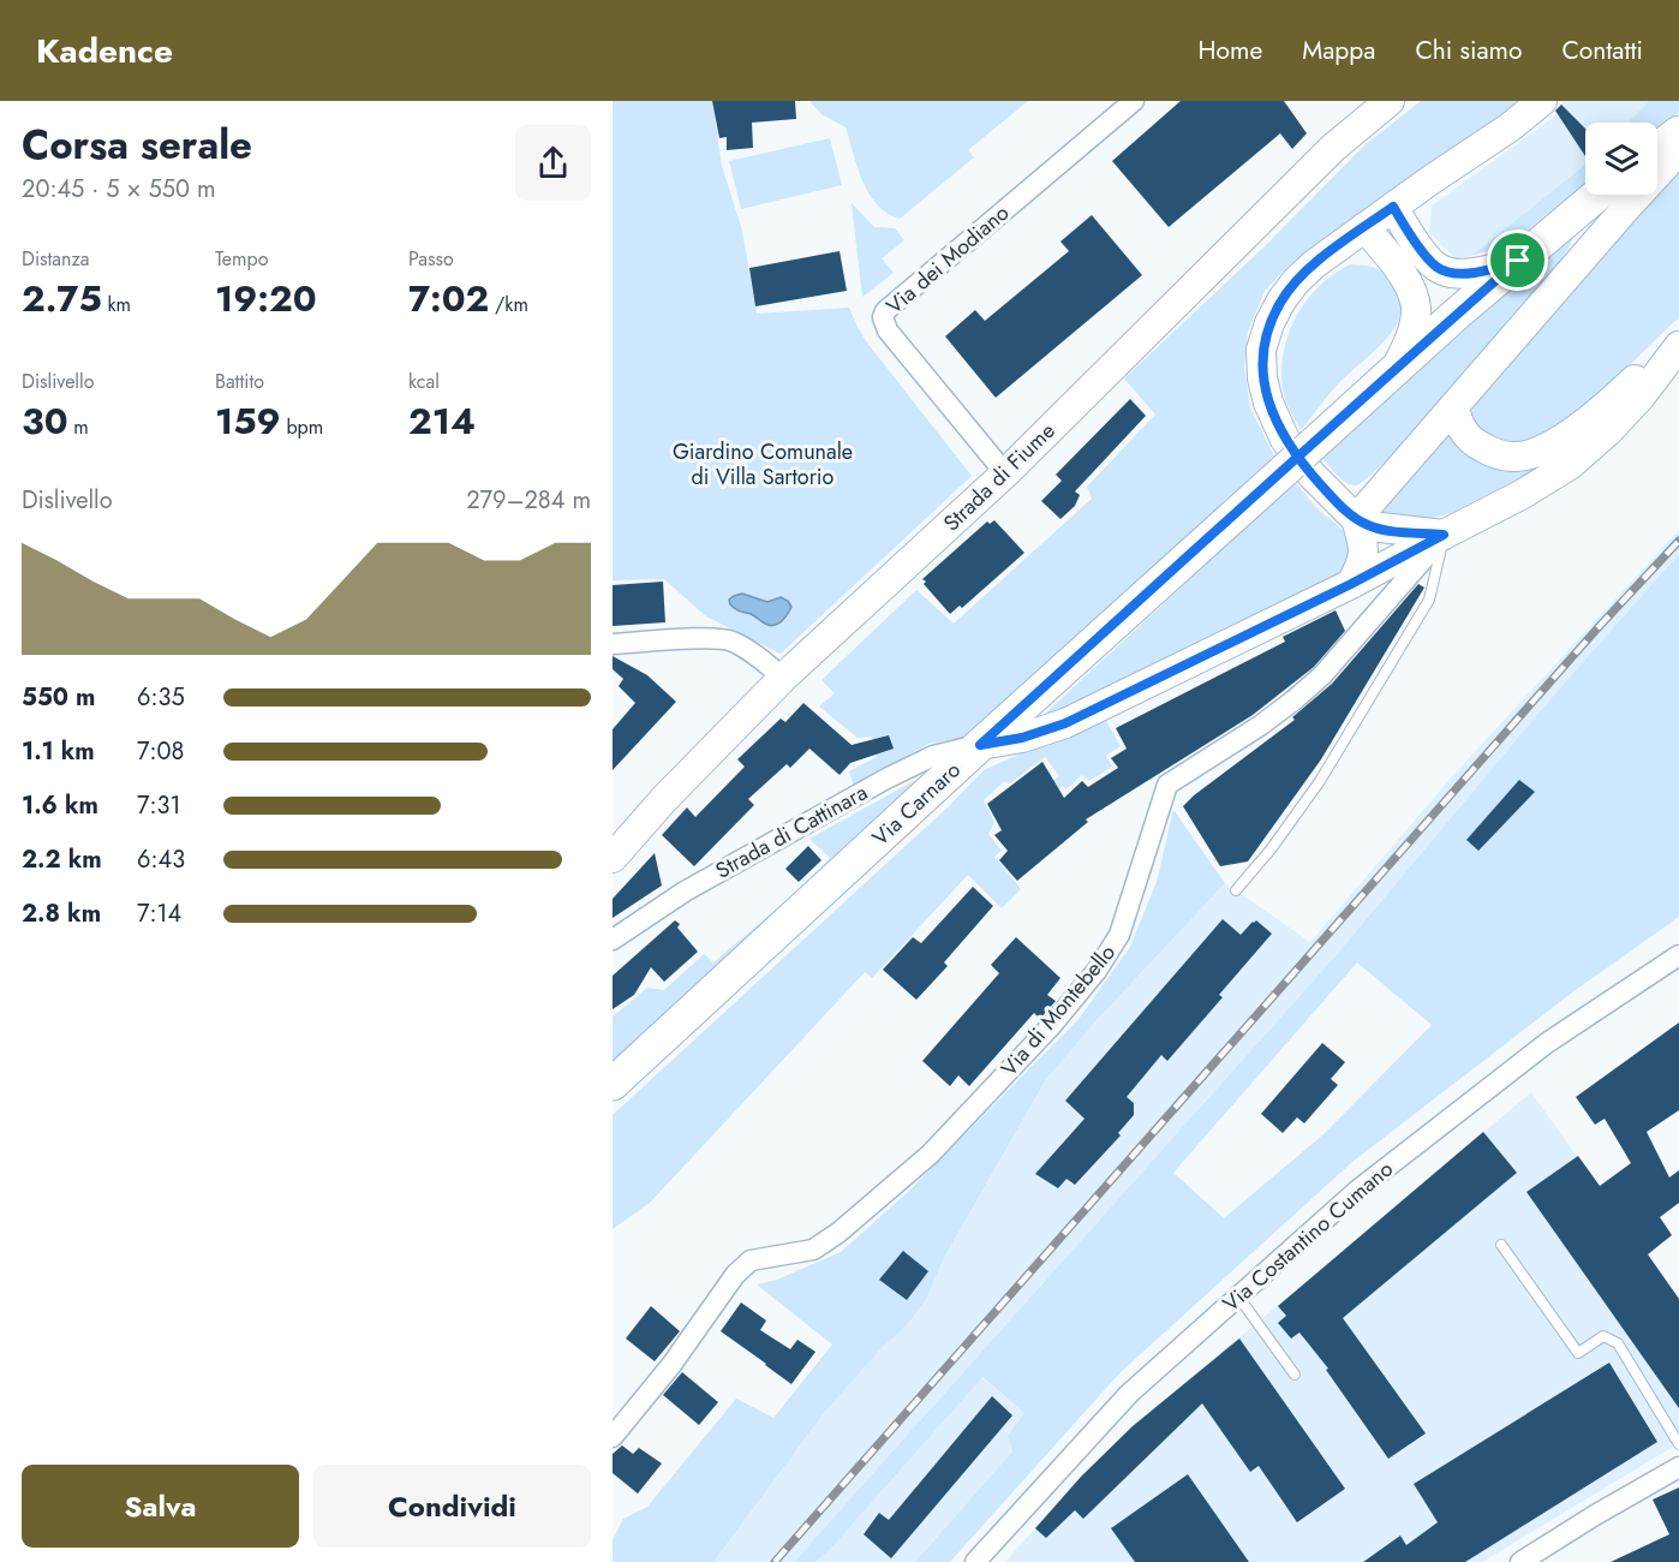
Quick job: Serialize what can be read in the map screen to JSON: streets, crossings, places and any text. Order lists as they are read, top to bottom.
{
  "streets": {
    "main road": ["Via Carnaro"],
    "street": [
      "Via dei Modiano",
      "Strada di Fiume",
      "Strada di Cattinara",
      "Via di Montebello",
      "Via Costantino Cumano"
    ]
  },
  "crossings": [
    ["Via dei Modiano", "Strada di Fiume"],
    ["Via Carnaro", "Strada di Cattinara"]
  ],
  "parks": ["Giardino Comunale di Villa Sartorio"],
  "page": {
    "header": "Kadence",
    "nav": [
      "Home",
      "Mappa",
      "Chi siamo",
      "Contatti"
    ],
    "heading": ["Corsa serale", "20:45 · 5 × 550 m"],
    "stats": [
      ["Distanza", "2.75 km"],
      ["Tempo", "19:20"],
      ["Passo", "7:02 /km"],
      ["Dislivello", "30 m"],
      ["Battito", "159 bpm"],
      ["kcal", "214"]
    ],
    "chart": ["Dislivello", "279–284 m"],
    "list": [
      {
        "name": "550 m",
        "note": "6:35"
      },
      {
        "name": "1.1 km",
        "note": "7:08"
      },
      {
        "name": "1.6 km",
        "note": "7:31"
      },
      {
        "name": "2.2 km",
        "note": "6:43"
      },
      {
        "name": "2.8 km",
        "note": "7:14"
      }
    ],
    "buttons": ["Salva", "Condividi"]
  }
}
